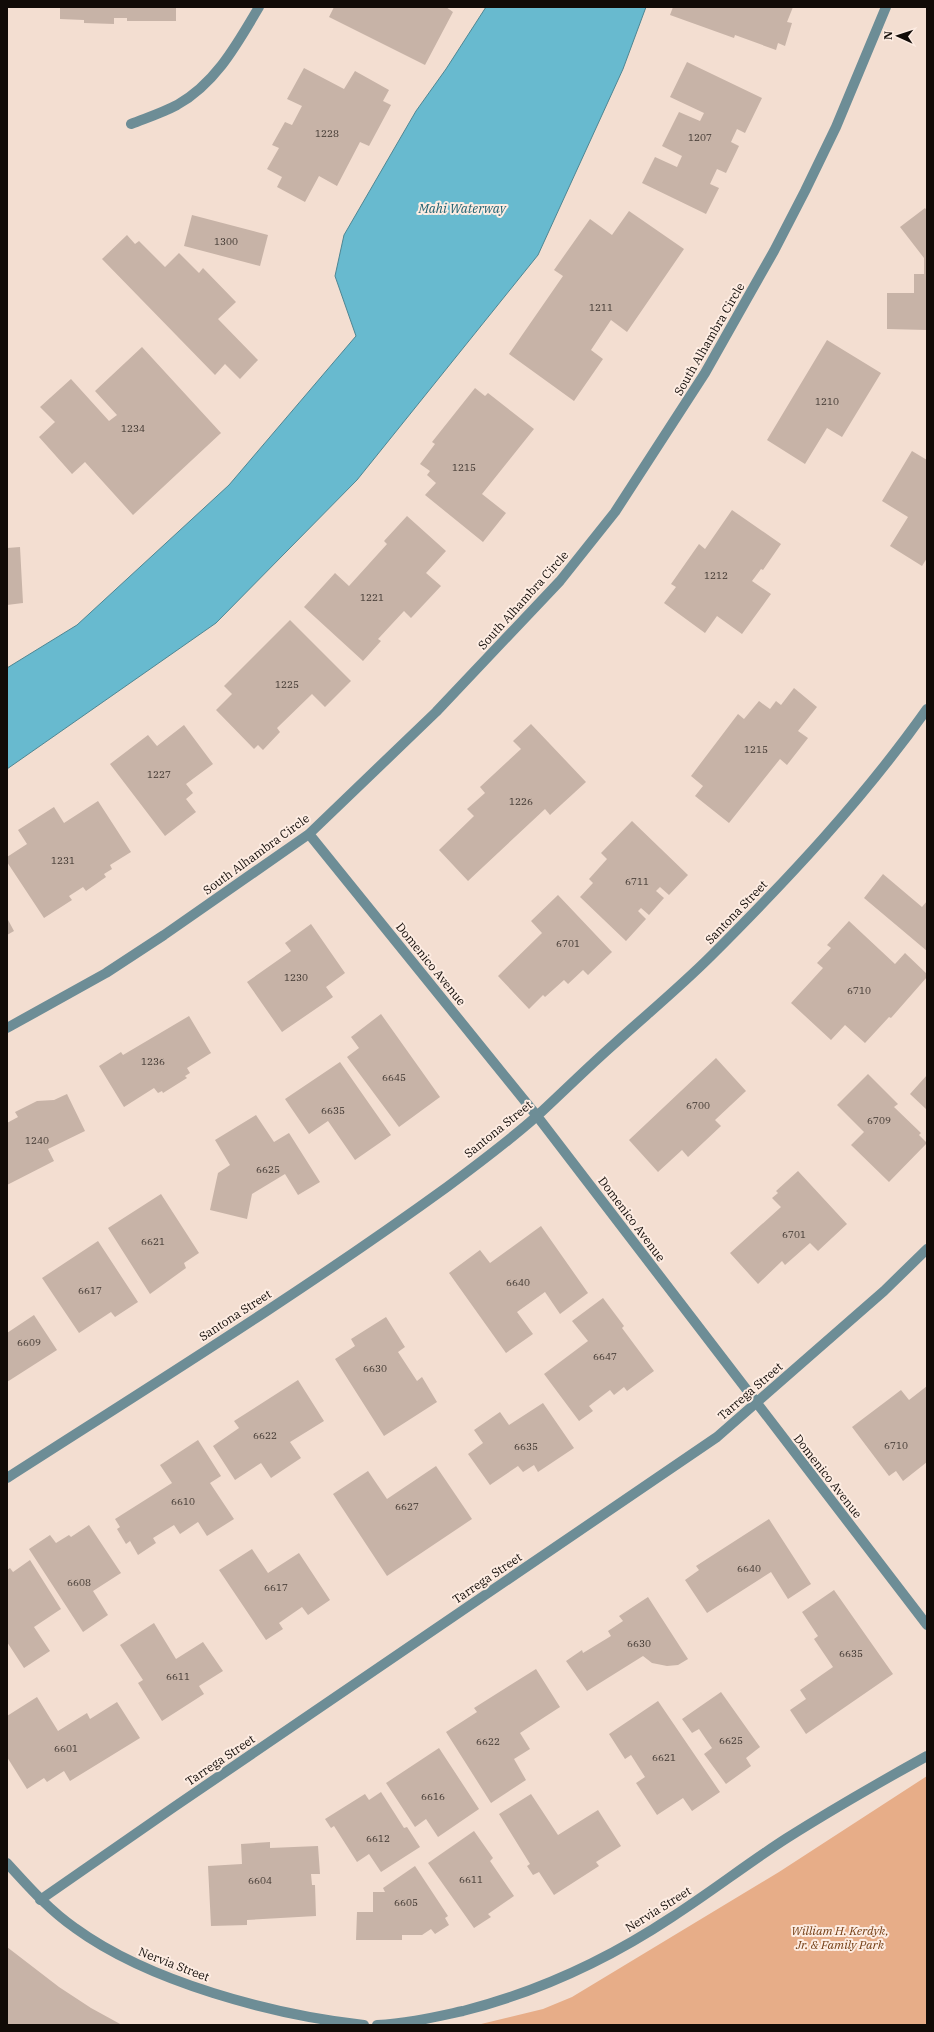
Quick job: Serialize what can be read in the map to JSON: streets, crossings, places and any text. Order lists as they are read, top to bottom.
{
  "streets": {
    "street": [
      "South Alhambra Circle",
      "Santona Street",
      "Domenico Avenue",
      "Tarrega Street",
      "Nervia Street"
    ]
  },
  "crossings": [
    ["South Alhambra Circle", "Domenico Avenue"],
    ["Santona Street", "Domenico Avenue"],
    ["Domenico Avenue", "Tarrega Street"],
    ["Tarrega Street", "Nervia Street"]
  ],
  "water": ["Mahi Waterway"],
  "parks": ["William H. Kerdyk, Jr. & Family Park"],
  "house_numbers": [
    "1228",
    "1207",
    "1300",
    "1211",
    "1210",
    "1234",
    "1215",
    "1212",
    "1221",
    "1225",
    "1215",
    "1227",
    "1226",
    "1231",
    "6711",
    "6701",
    "1230",
    "6710",
    "1236",
    "6645",
    "6700",
    "6635",
    "6709",
    "1240",
    "6625",
    "6701",
    "6621",
    "6640",
    "6617",
    "6609",
    "6647",
    "6630",
    "6622",
    "6710",
    "6635",
    "6610",
    "6627",
    "6640",
    "6608",
    "6617",
    "6630",
    "6635",
    "6611",
    "6625",
    "6622",
    "6601",
    "6621",
    "6616",
    "6612",
    "6611",
    "6604",
    "6605"
  ],
  "north": "left"
}
